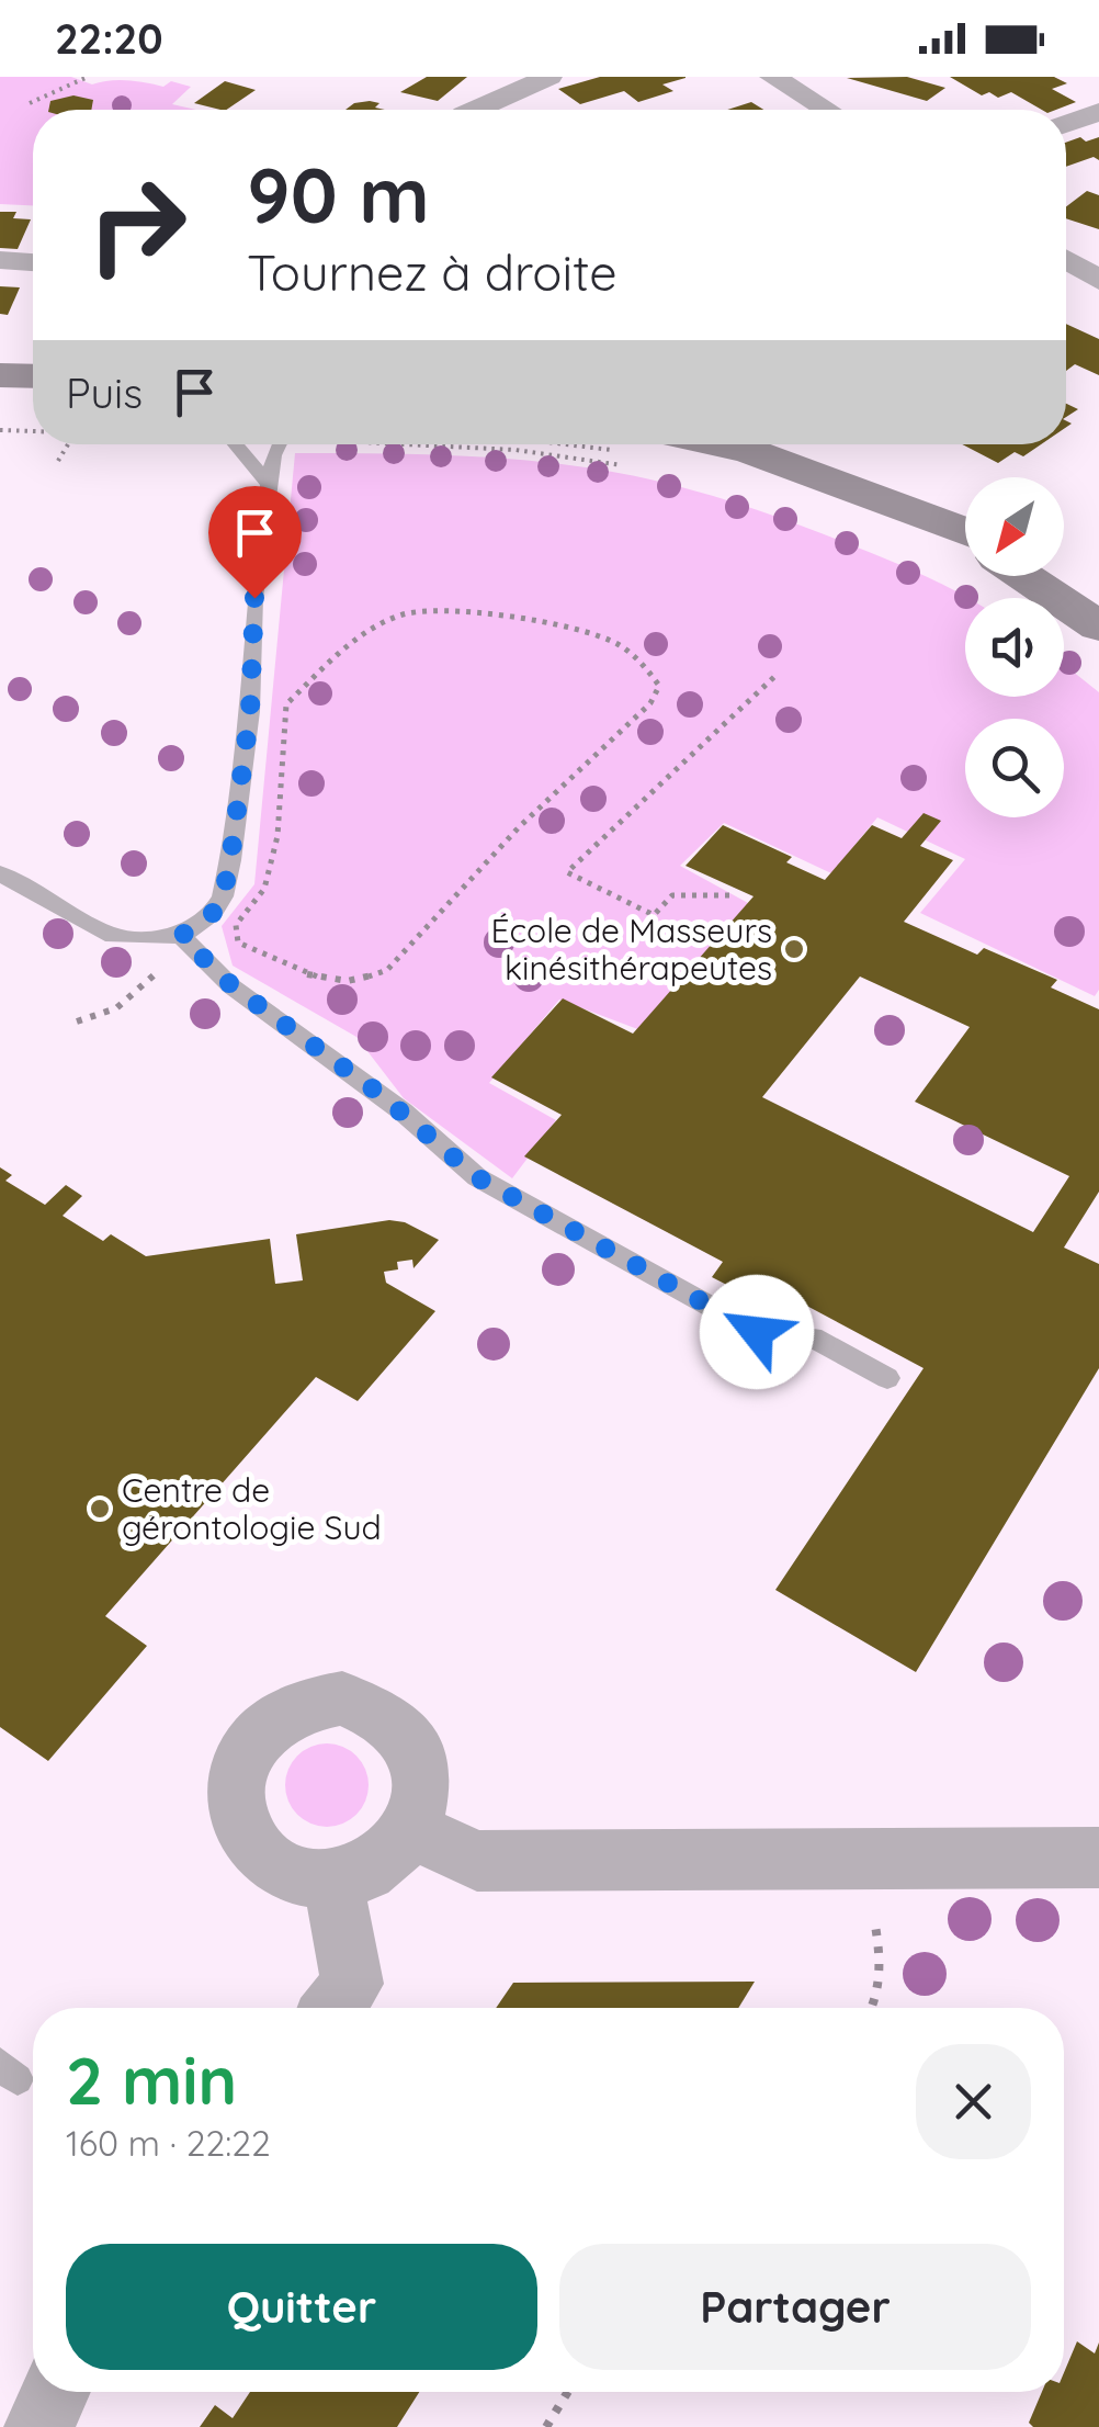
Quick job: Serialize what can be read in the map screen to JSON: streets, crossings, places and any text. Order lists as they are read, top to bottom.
{
  "places": ["École de Masseurs kinésithérapeutes", "Centre de gérontologie Sud"],
  "north": "bottom left",
  "page": {
    "status": "22:20",
    "turn": ["90 m", "Tournez à droite"],
    "then": "Puis",
    "heading": ["2 min", "160 m · 22:22"],
    "buttons": ["Quitter", "Partager"]
  }
}
